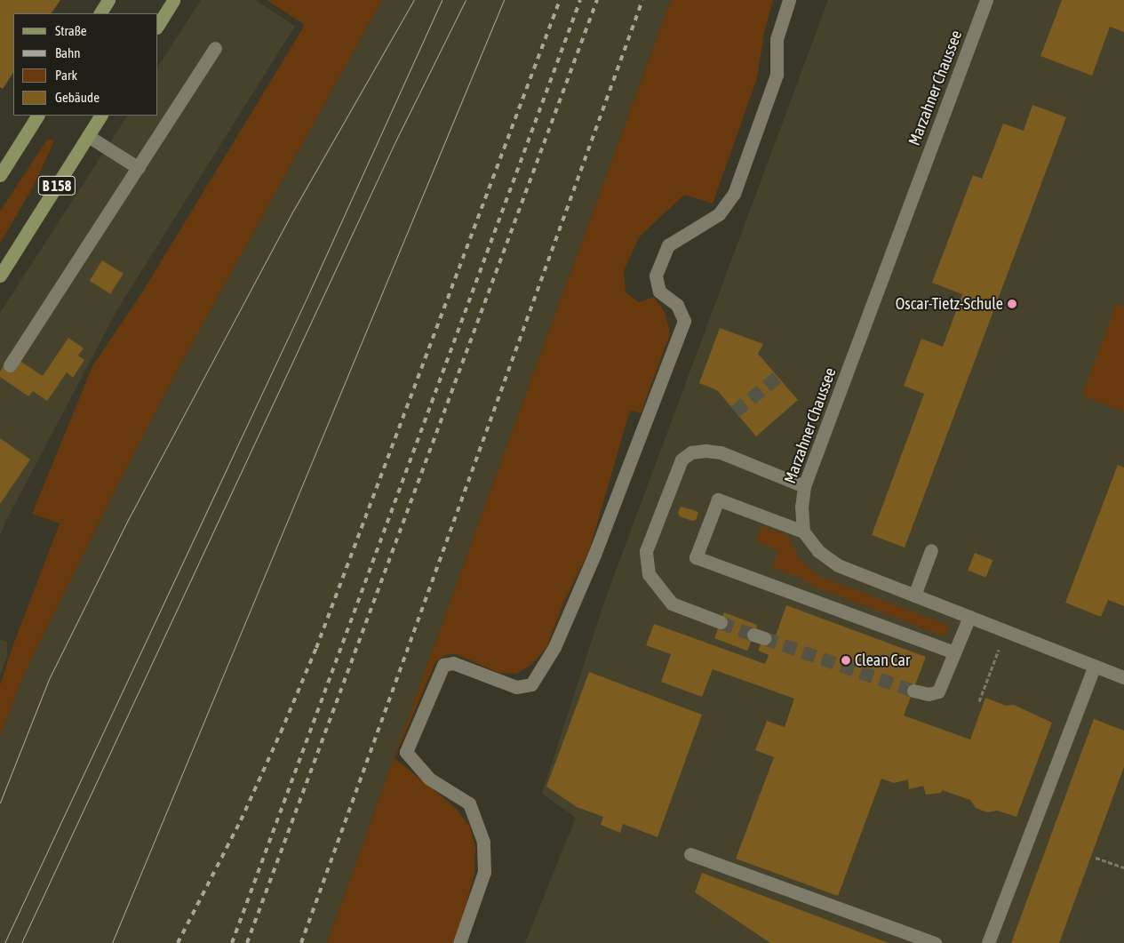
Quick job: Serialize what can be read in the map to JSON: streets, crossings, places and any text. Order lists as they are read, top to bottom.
{
  "streets": {
    "main road": ["B 158"],
    "street": ["Marzahner Chaussee"]
  },
  "places": ["Oscar-Tietz-Schule", "Clean Car"],
  "legend": [
    "Straße",
    "Bahn",
    "Park",
    "Gebäude"
  ]
}
